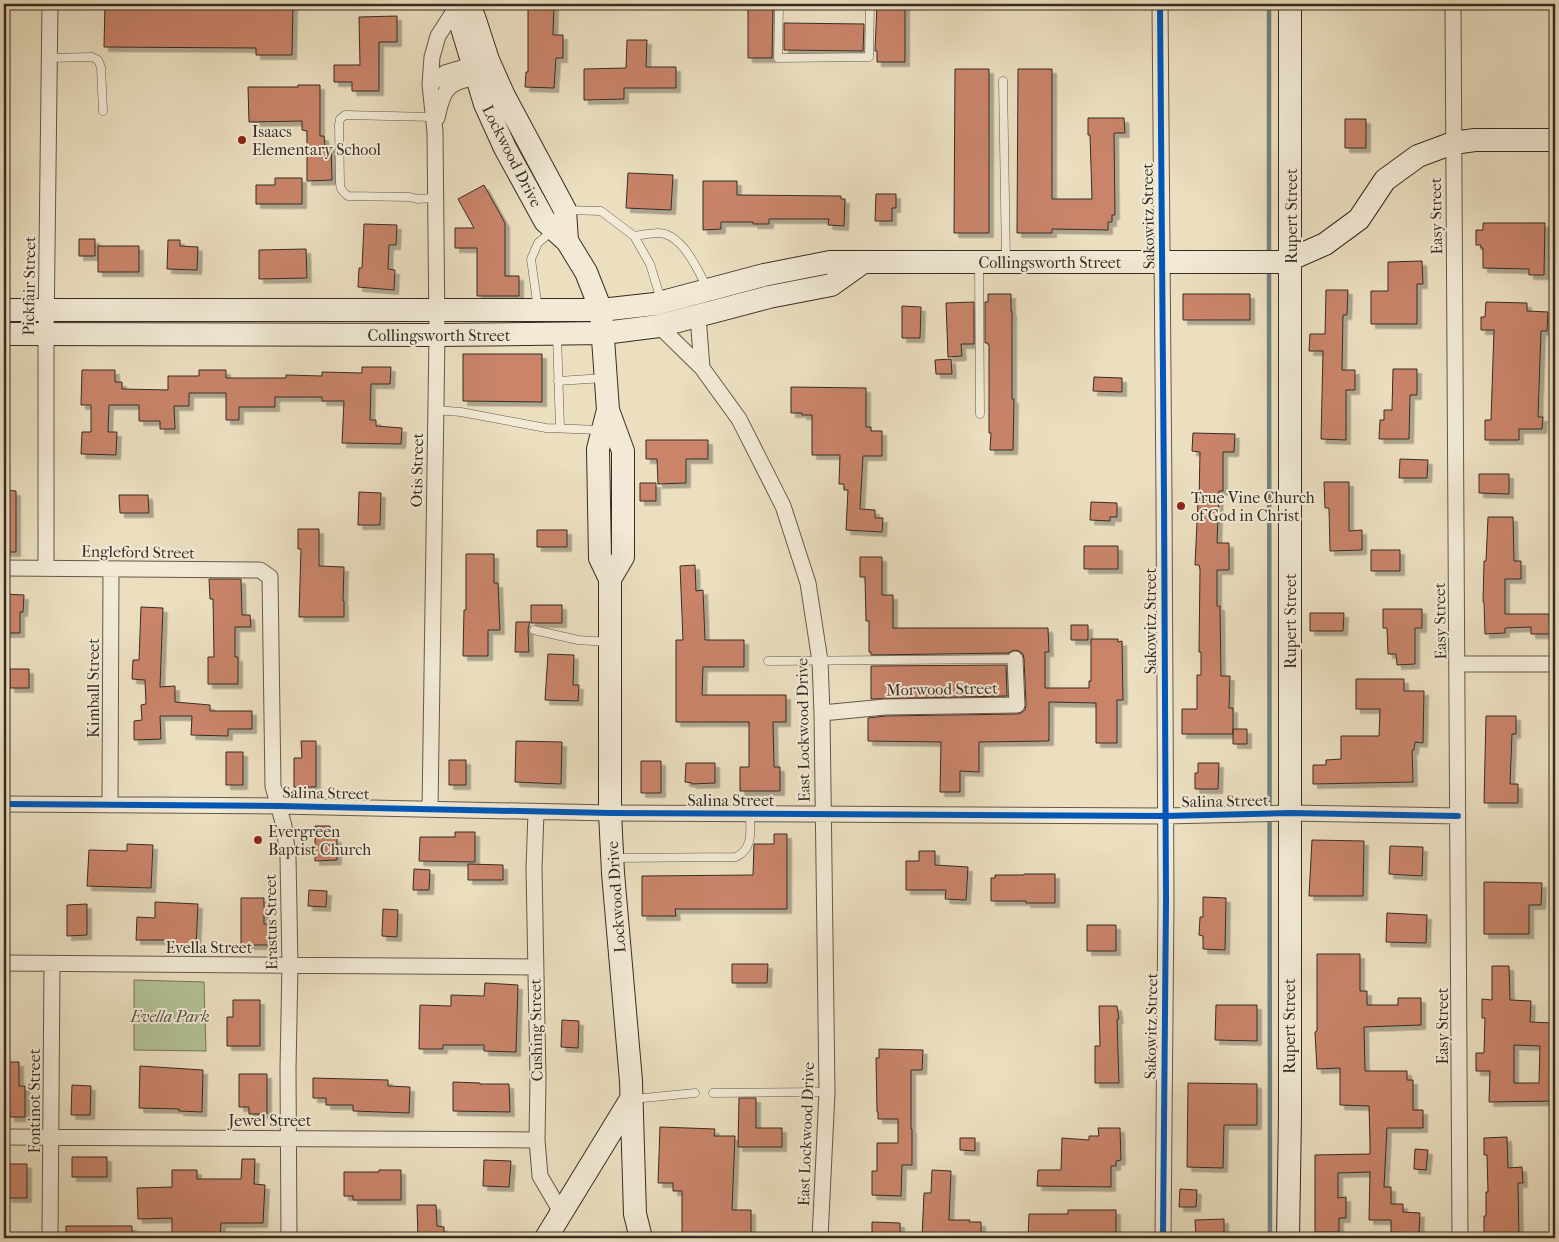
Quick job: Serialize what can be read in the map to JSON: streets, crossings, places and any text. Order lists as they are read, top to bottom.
{
  "streets": {
    "main road": ["Lockwood Drive", "Rupert Street", "Collingsworth Street"],
    "street": [
      "Sakowitz Street",
      "Easy Street",
      "Pickfair Street",
      "Otis Street",
      "Engleford Street",
      "Kimball Street",
      "Morwood Street",
      "East Lockwood Drive",
      "Salina Street",
      "Erastus Street",
      "Evella Street",
      "Cushing Street",
      "Fontinot Street",
      "Jewel Street"
    ]
  },
  "crossings": [
    ["Lockwood Drive", "Collingsworth Street"],
    ["Lockwood Drive", "Otis Street"],
    ["Lockwood Drive", "Salina Street"],
    ["Sakowitz Street", "Collingsworth Street"],
    ["Sakowitz Street", "Salina Street"],
    ["Rupert Street", "Collingsworth Street"],
    ["Rupert Street", "Salina Street"],
    ["Easy Street", "Collingsworth Street"],
    ["Easy Street", "Salina Street"],
    ["Collingsworth Street", "Pickfair Street"],
    ["Collingsworth Street", "Otis Street"],
    ["Collingsworth Street", "East Lockwood Drive"],
    ["Pickfair Street", "Engleford Street"],
    ["Otis Street", "Salina Street"],
    ["Engleford Street", "Kimball Street"],
    ["Engleford Street", "Erastus Street"],
    ["Kimball Street", "Salina Street"],
    ["Morwood Street", "East Lockwood Drive"],
    ["East Lockwood Drive", "Salina Street"],
    ["Salina Street", "Erastus Street"],
    ["Salina Street", "Cushing Street"],
    ["Erastus Street", "Evella Street"],
    ["Erastus Street", "Jewel Street"],
    ["Evella Street", "Cushing Street"],
    ["Evella Street", "Fontinot Street"],
    ["Cushing Street", "Jewel Street"],
    ["Fontinot Street", "Jewel Street"]
  ],
  "parks": ["Evella Park"],
  "places": ["Isaacs Elementary School", "True Vine Church of God in Christ", "Evergreen Baptist Church"]
}
